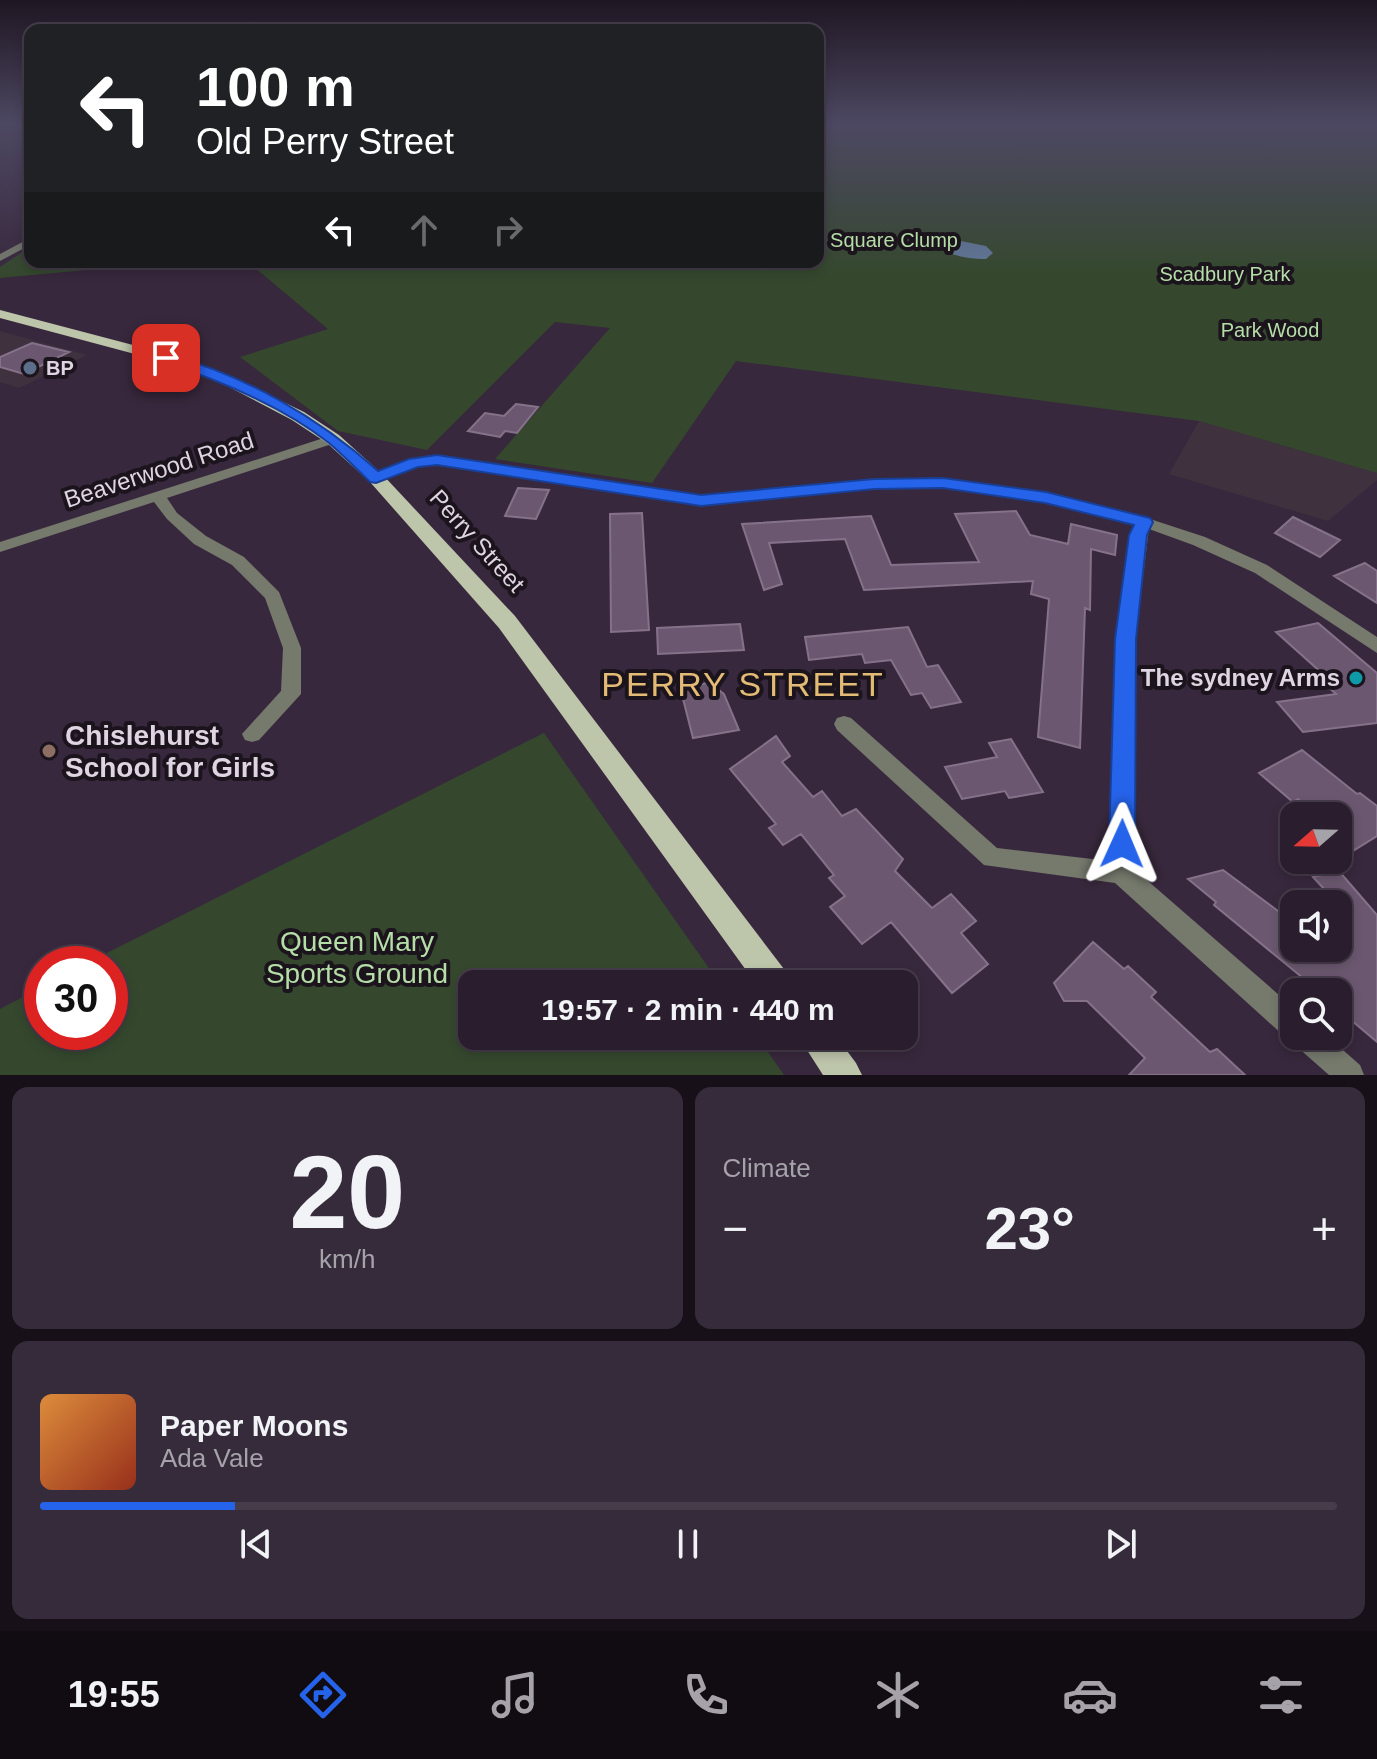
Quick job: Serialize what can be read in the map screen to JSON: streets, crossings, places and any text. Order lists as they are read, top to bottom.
{
  "streets": {
    "main road": ["Perry Street"],
    "street": ["Beaverwood Road"]
  },
  "crossings": [
    ["Beaverwood Road", "Perry Street"]
  ],
  "districts": ["PERRY STREET"],
  "parks": [
    "Square Clump",
    "Scadbury Park",
    "Park Wood",
    "Queen Mary Sports Ground"
  ],
  "places": ["BP", "The sydney Arms", "Chislehurst School for Girls"],
  "north": "left",
  "page": {
    "turn": ["100 m", "Old Perry Street"],
    "limit": "30",
    "trip": "19:57 · 2 min · 440 m",
    "tile": [
      ["20", "km/h"],
      "Climate"
    ],
    "heat": ["−", "23°", "+"],
    "song": ["Paper Moons", "Ada Vale"],
    "tabs": "19:55"
  }
}
